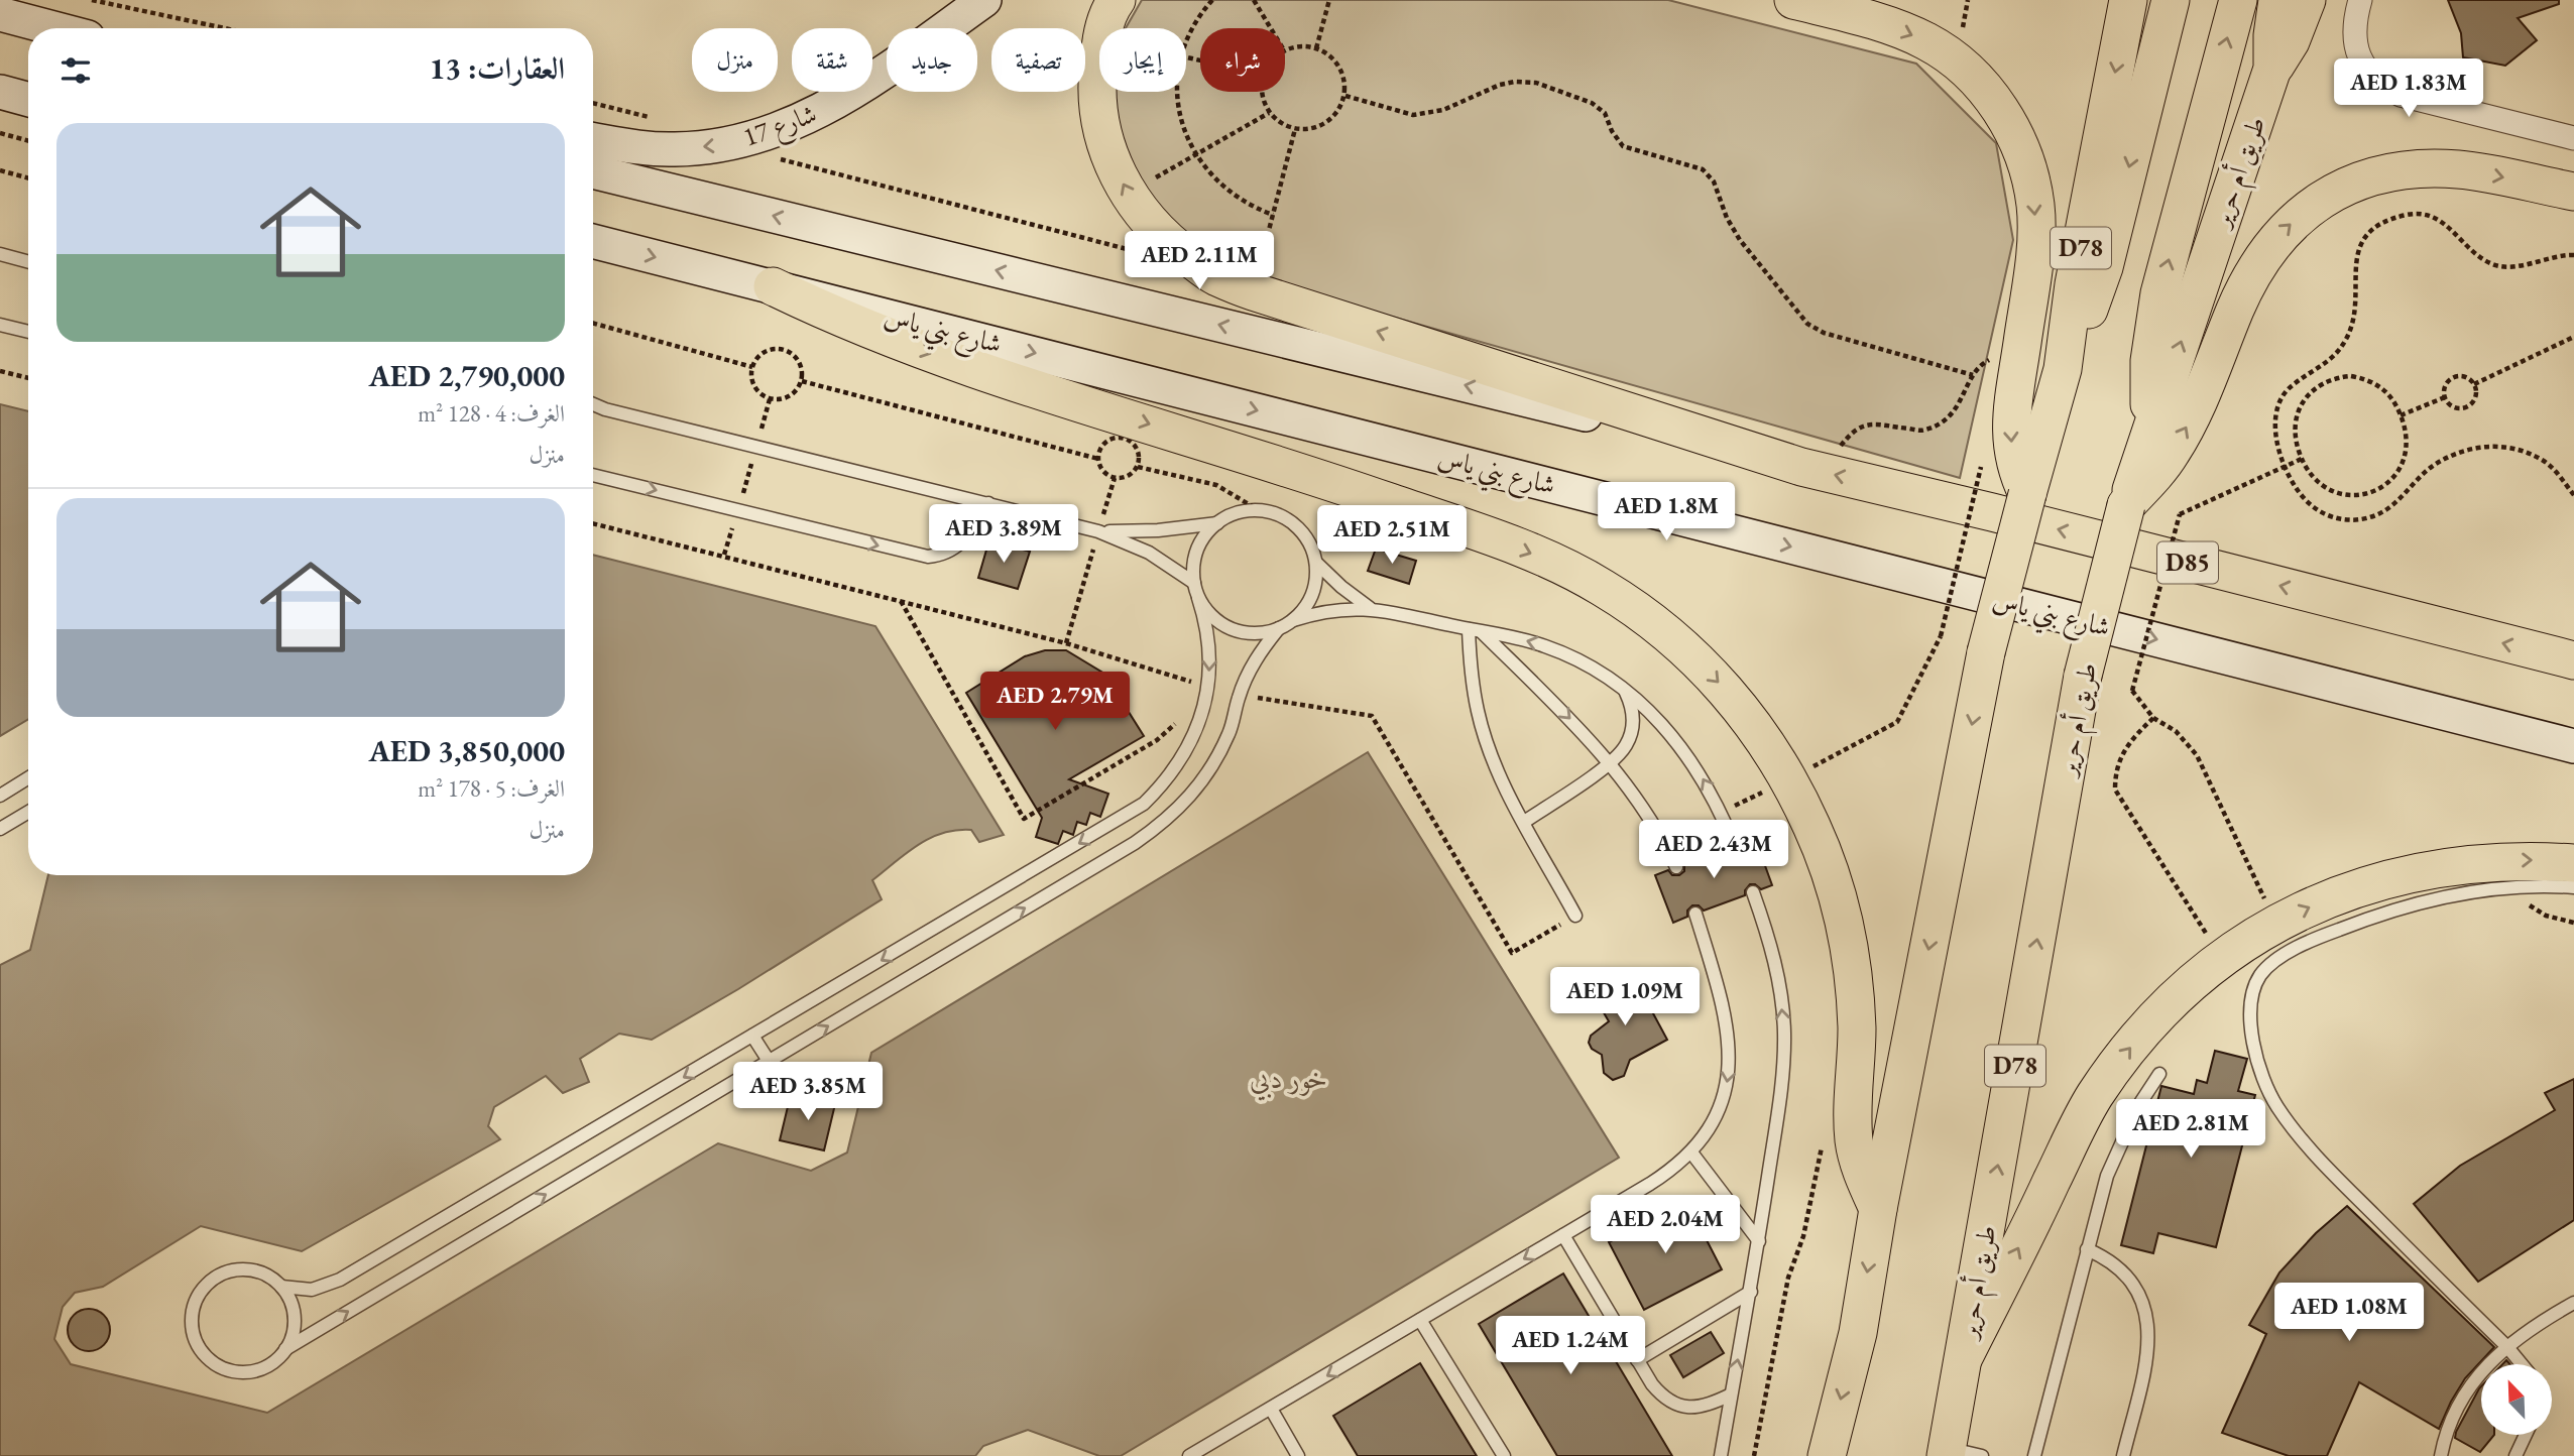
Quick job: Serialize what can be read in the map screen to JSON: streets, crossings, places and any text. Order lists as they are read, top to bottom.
{
  "streets": {
    "main road": [
      "شارع 17",
      "طريق أم حرير",
      "D78",
      "شارع بني ياس",
      "D85"
    ]
  },
  "one_way": ["شارع 17"],
  "water": ["خور دبي"],
  "north": "top left",
  "page": {
    "chip": [
      "شراء",
      "إيجار",
      "تصفية",
      "جديد",
      "شقة",
      "منزل"
    ],
    "heading": "العقارات: 13",
    "price": [
      "AED 1.83M",
      "AED 2.11M",
      "AED 1.8M",
      "AED 3.89M",
      "AED 2.51M",
      "AED 2.79M",
      "AED 2.43M",
      "AED 1.09M",
      "AED 3.85M",
      "AED 2.81M",
      "AED 2.04M",
      "AED 1.08M",
      "AED 1.24M"
    ],
    "list": [
      {
        "name": "AED 2,790,000",
        "note": "الغرف: 4 · 128 m² · منزل"
      },
      {
        "name": "AED 3,850,000",
        "note": "الغرف: 5 · 178 m² · منزل"
      }
    ]
  }
}
